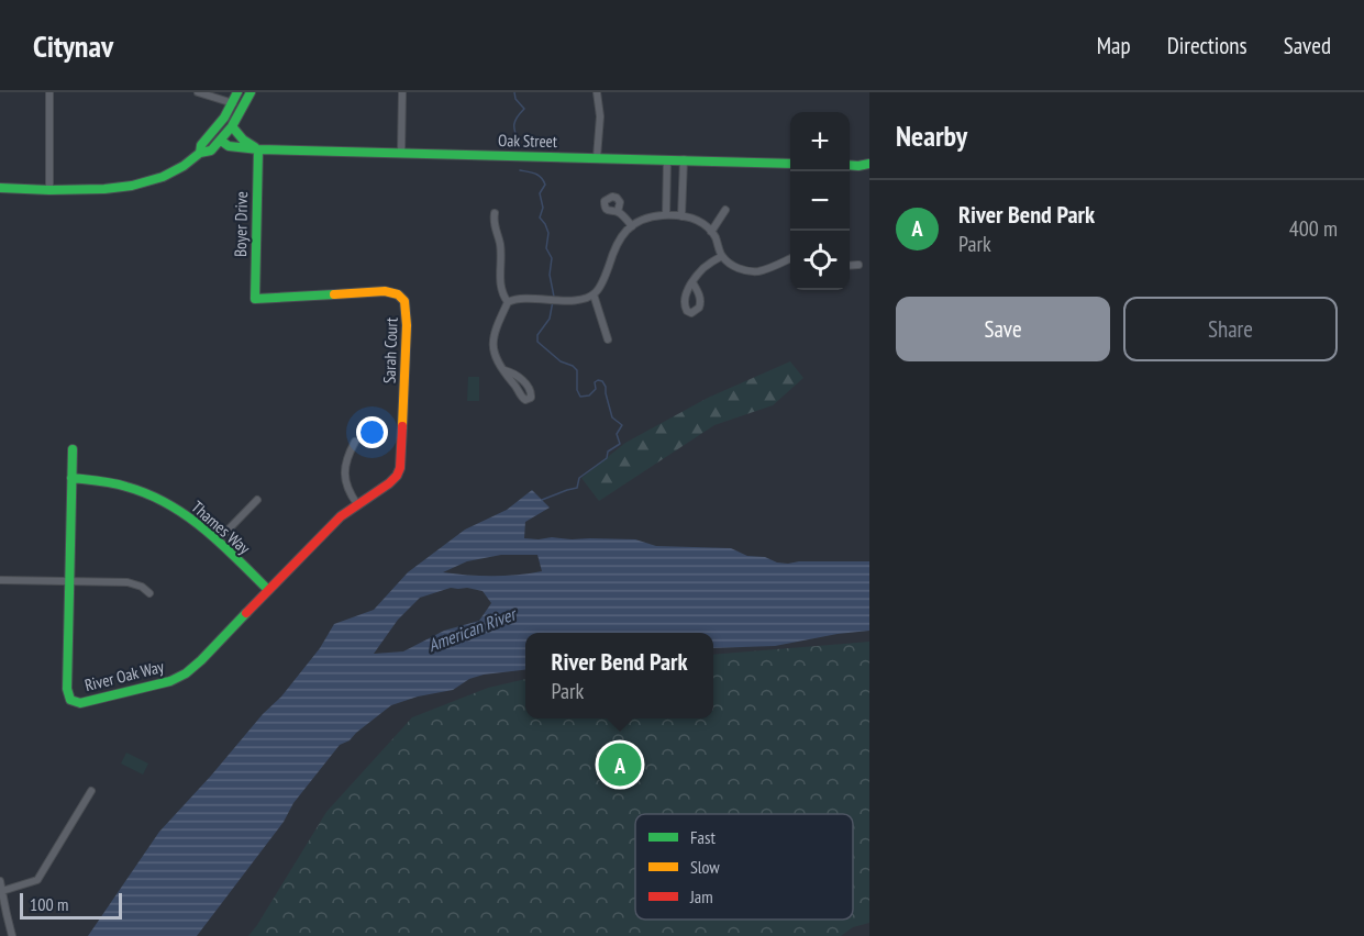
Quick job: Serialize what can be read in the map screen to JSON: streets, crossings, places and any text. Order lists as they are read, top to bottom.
{
  "streets": {
    "street": [
      "Oak Street",
      "Boyer Drive",
      "Sarah Court",
      "Thames Way",
      "River Oak Way"
    ]
  },
  "crossings": [
    ["Oak Street", "Boyer Drive"],
    ["Boyer Drive", "Sarah Court"],
    ["Sarah Court", "River Oak Way"],
    ["Thames Way", "River Oak Way"]
  ],
  "water": ["American River"],
  "legend": ["Fast", "Slow", "Jam"],
  "scale_bar": "100 m",
  "page": {
    "header": "Citynav",
    "nav": ["Map", "Directions", "Saved"],
    "heading": "Nearby",
    "map_buttons": ["+", "−"],
    "list": [
      {
        "mark": "A",
        "name": "River Bend Park",
        "note": "Park",
        "value": "400 m"
      }
    ],
    "buttons": ["Save", "Share"],
    "popup": ["River Bend Park", "Park"],
    "pins": "A",
    "scale": "100 m"
  }
}
